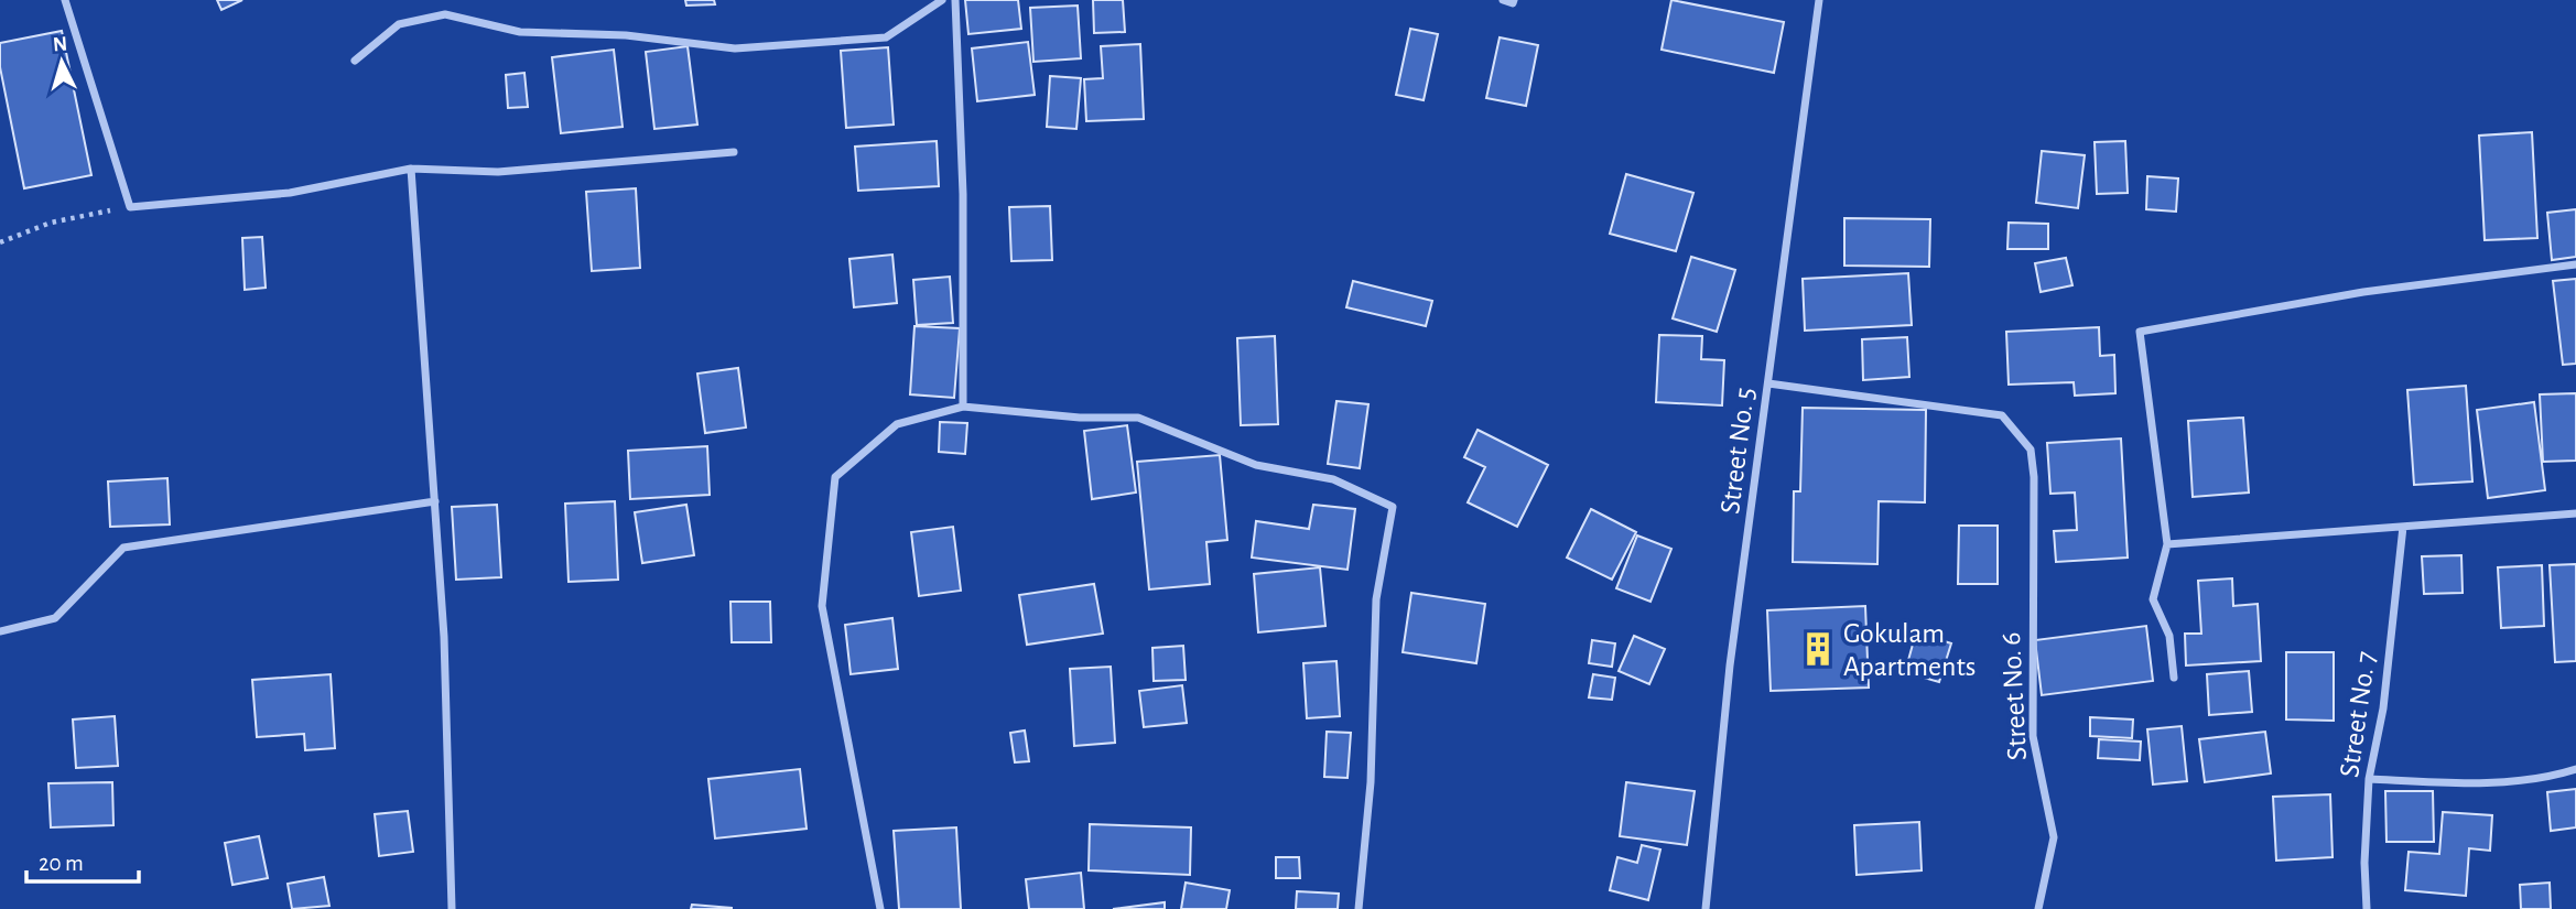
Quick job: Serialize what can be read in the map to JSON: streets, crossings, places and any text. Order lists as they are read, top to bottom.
{
  "streets": {
    "street": ["Street No. 5", "Street No. 6", "Street No. 7"]
  },
  "crossings": [
    ["Street No. 5", "Street No. 6"]
  ],
  "places": {
    "building": ["Gokulam Apartments"]
  },
  "scale_bar": "20 m",
  "north": "top"
}
